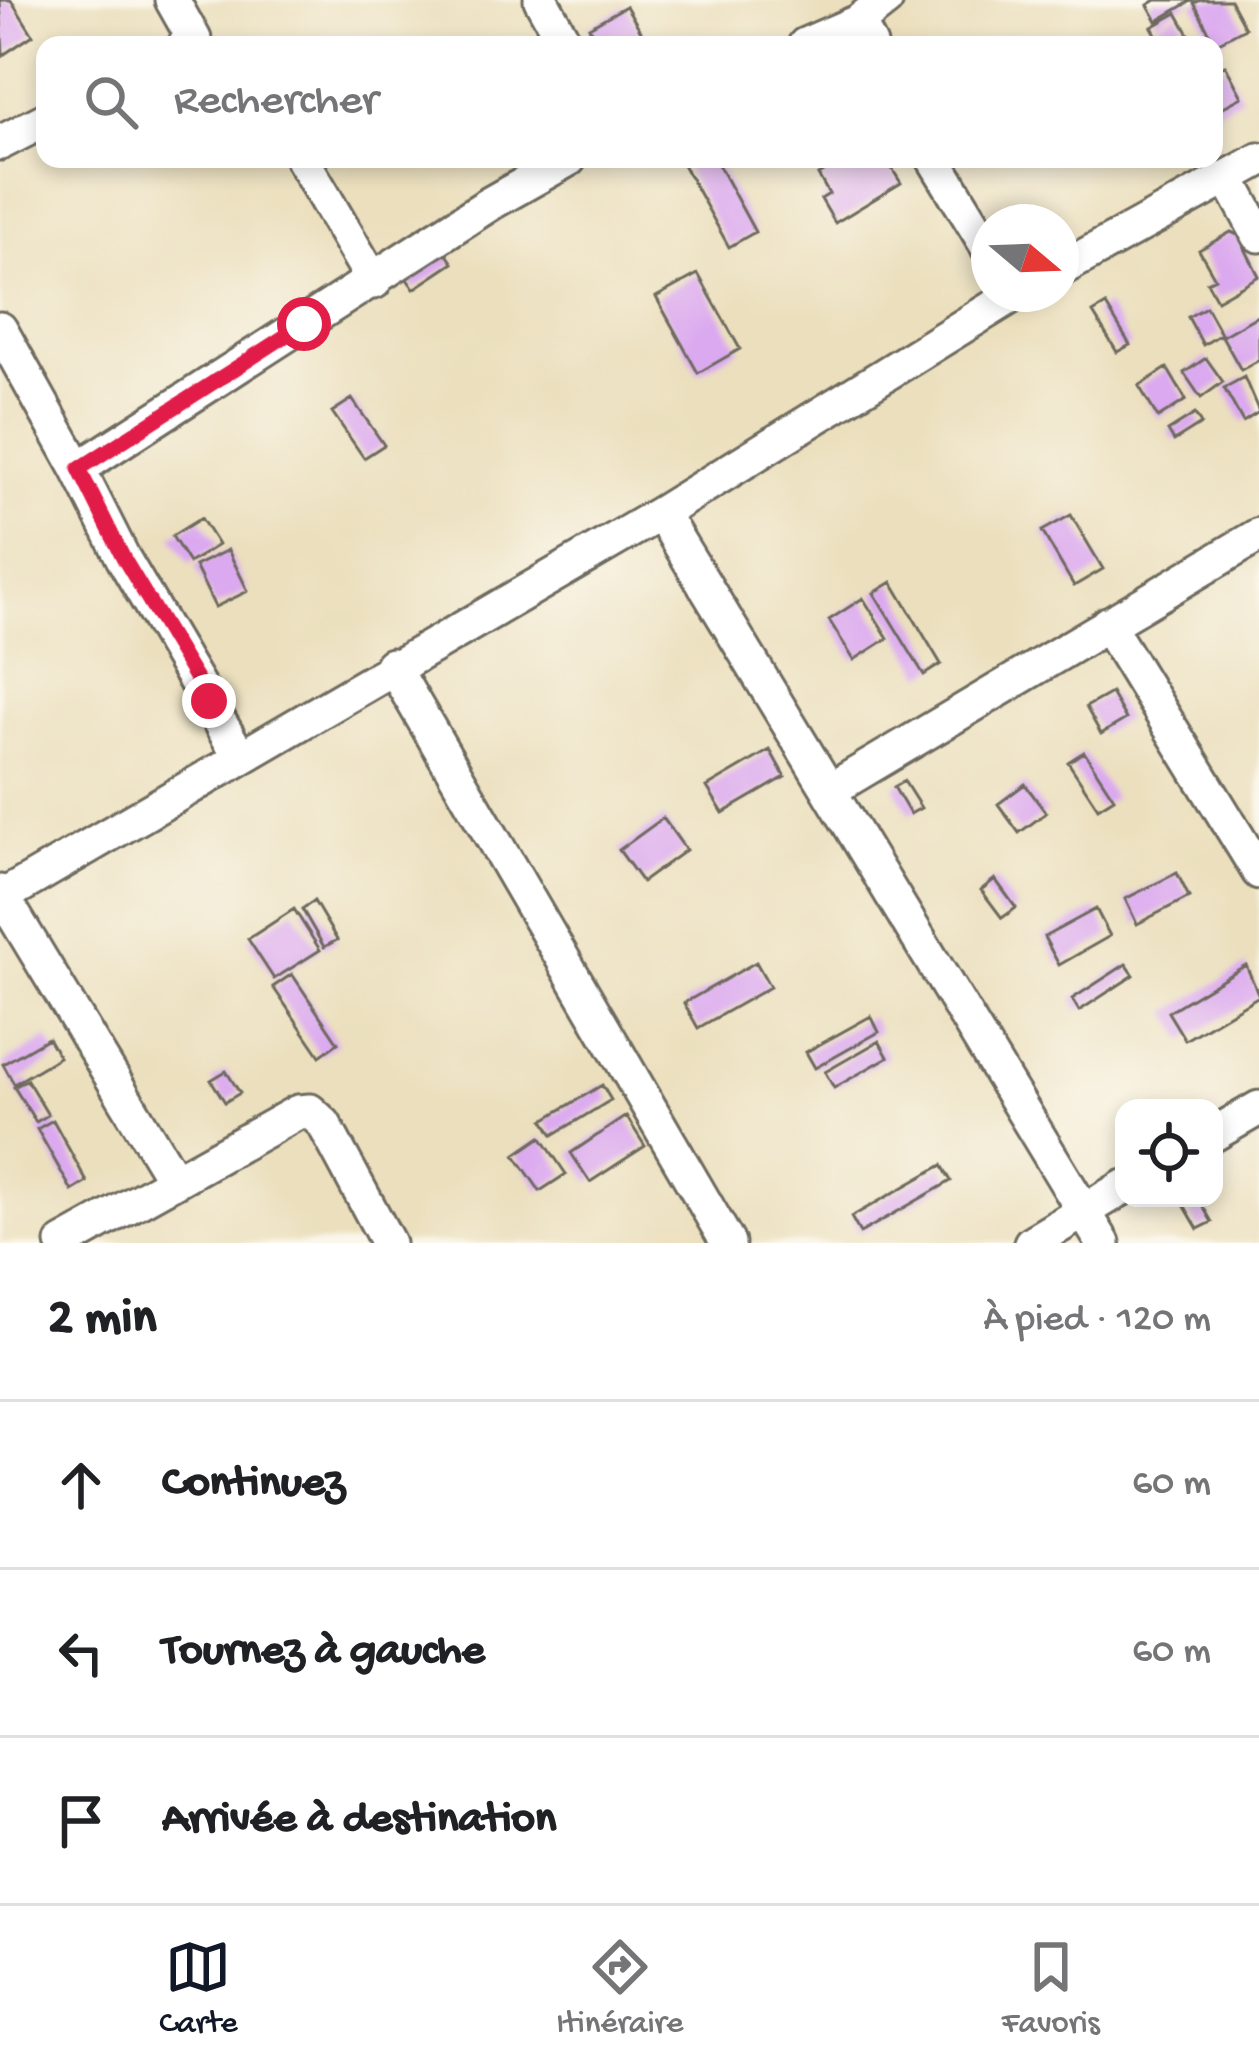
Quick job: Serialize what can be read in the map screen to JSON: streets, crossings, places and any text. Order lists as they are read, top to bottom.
{
  "north": "right",
  "page": {
    "search": "Rechercher",
    "heading": ["2 min", "À pied · 120 m"],
    "list": [
      ["Continuez", "60 m"],
      ["Tournez à gauche", "60 m"],
      "Arrivée à destination"
    ],
    "nav": ["Carte", "Itinéraire", "Favoris"]
  }
}
